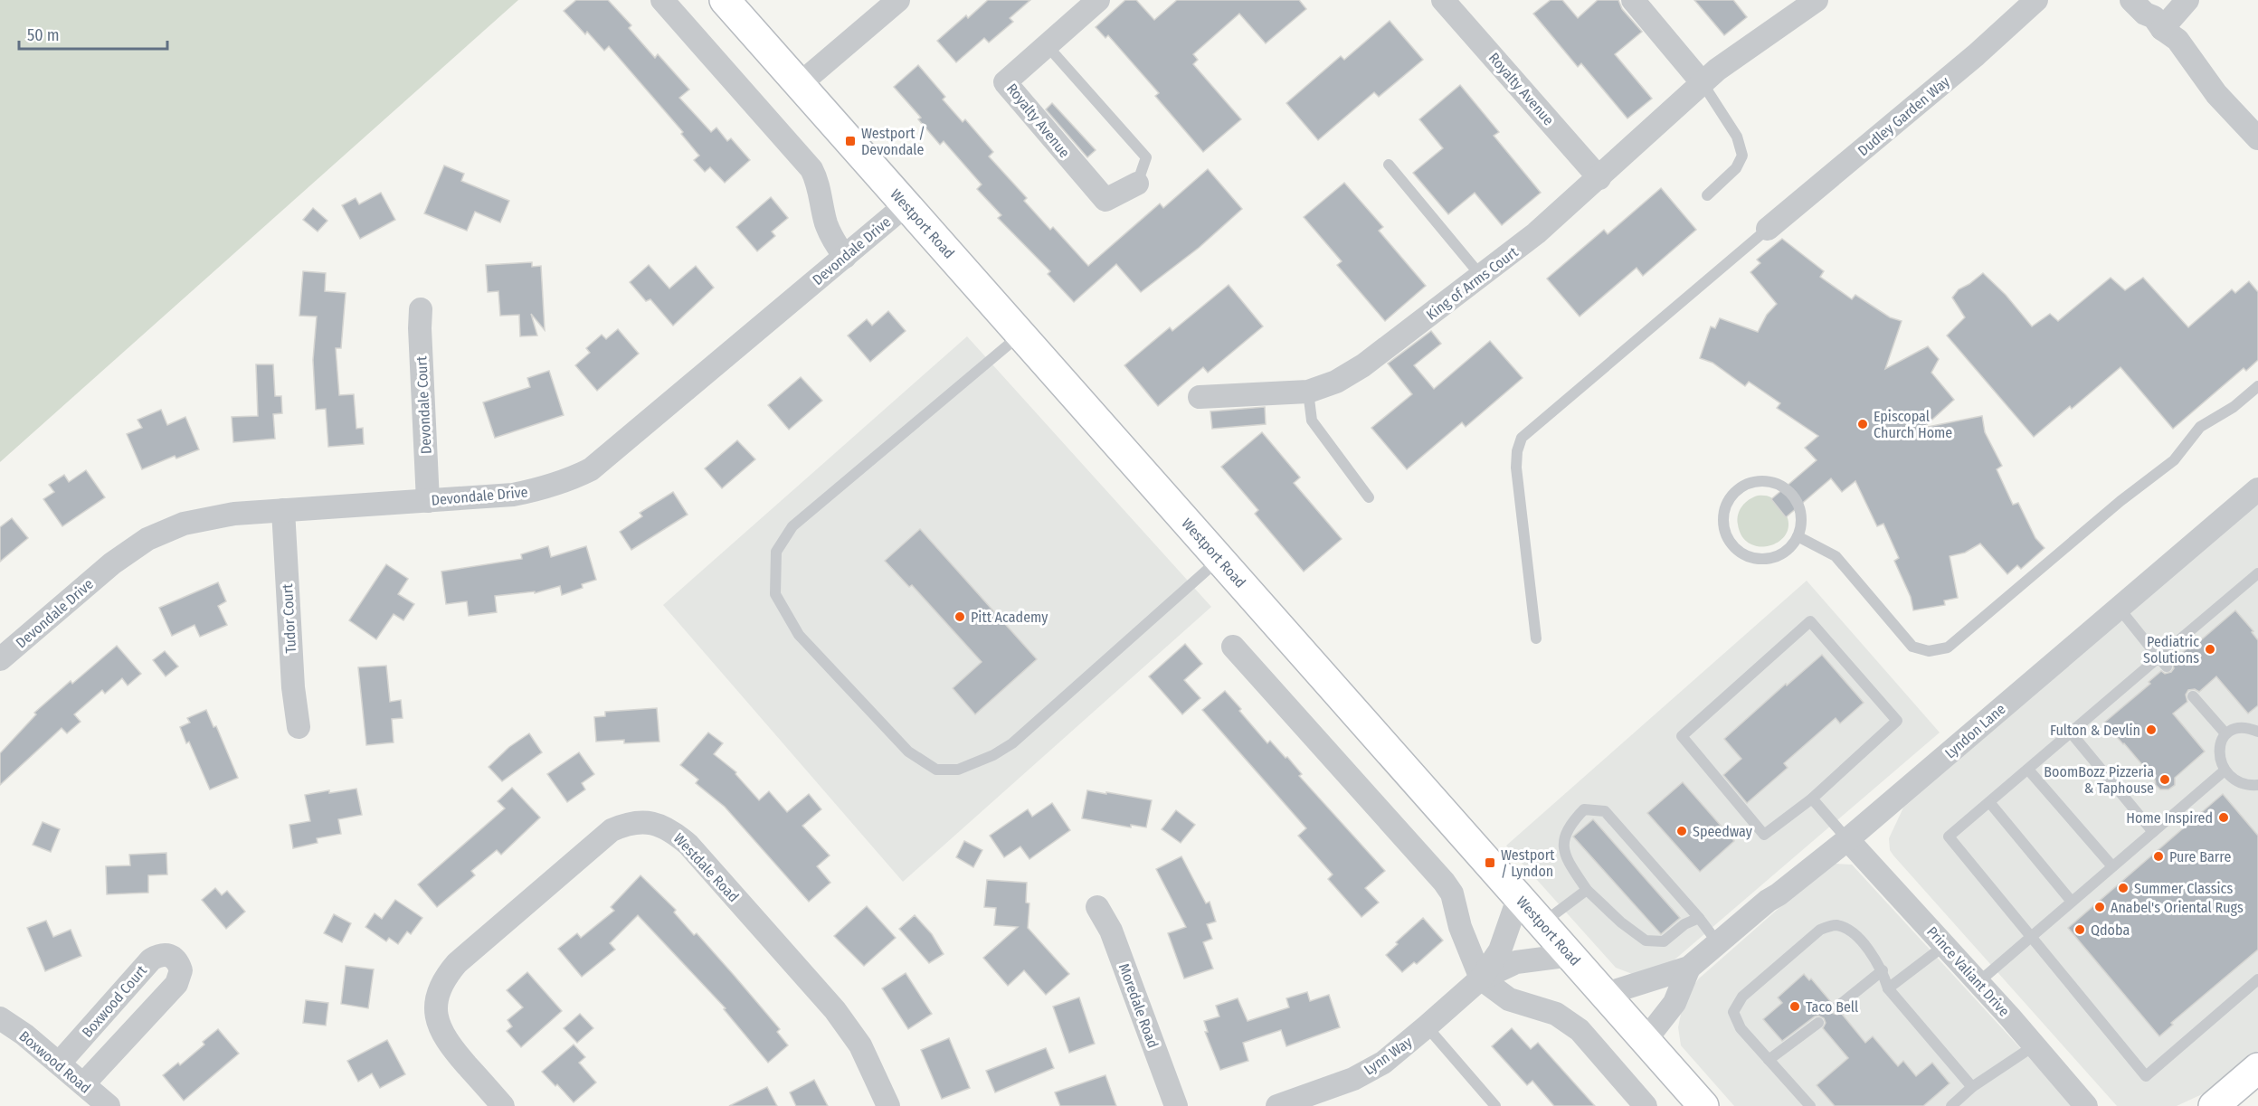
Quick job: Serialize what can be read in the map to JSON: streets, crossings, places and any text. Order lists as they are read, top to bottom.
{
  "streets": {
    "main road": ["Westport Road"],
    "street": [
      "Royalty Avenue",
      "Dudley Garden Way",
      "Devondale Drive",
      "King of Arms Court",
      "Devondale Court",
      "Tudor Court",
      "Lyndon Lane",
      "Westdale Road",
      "Prince Valiant Drive",
      "Boxwood Court",
      "Moredale Road",
      "Lynn Way",
      "Boxwood Road"
    ]
  },
  "crossings": [
    ["Royalty Avenue", "King of Arms Court"],
    ["Westport Road", "Devondale Drive"],
    ["Westport Road", "Lyndon Lane"],
    ["Westport Road", "Lynn Way"],
    ["Devondale Drive", "Devondale Court"],
    ["Devondale Drive", "Tudor Court"],
    ["Lyndon Lane", "Prince Valiant Drive"],
    ["Boxwood Court", "Boxwood Road"]
  ],
  "places": {
    "transit": ["Westport / Devondale", "Westport / Lyndon"],
    "other": [
      "Episcopal Church Home",
      "Pitt Academy",
      "Pediatric Solutions",
      "Fulton & Devlin",
      "BoomBozz Pizzeria & Taphouse",
      "Home Inspired",
      "Speedway",
      "Pure Barre",
      "Summer Classics",
      "Anabel's Oriental Rugs",
      "Qdoba",
      "Taco Bell"
    ]
  },
  "scale_bar": "50 m"
}
